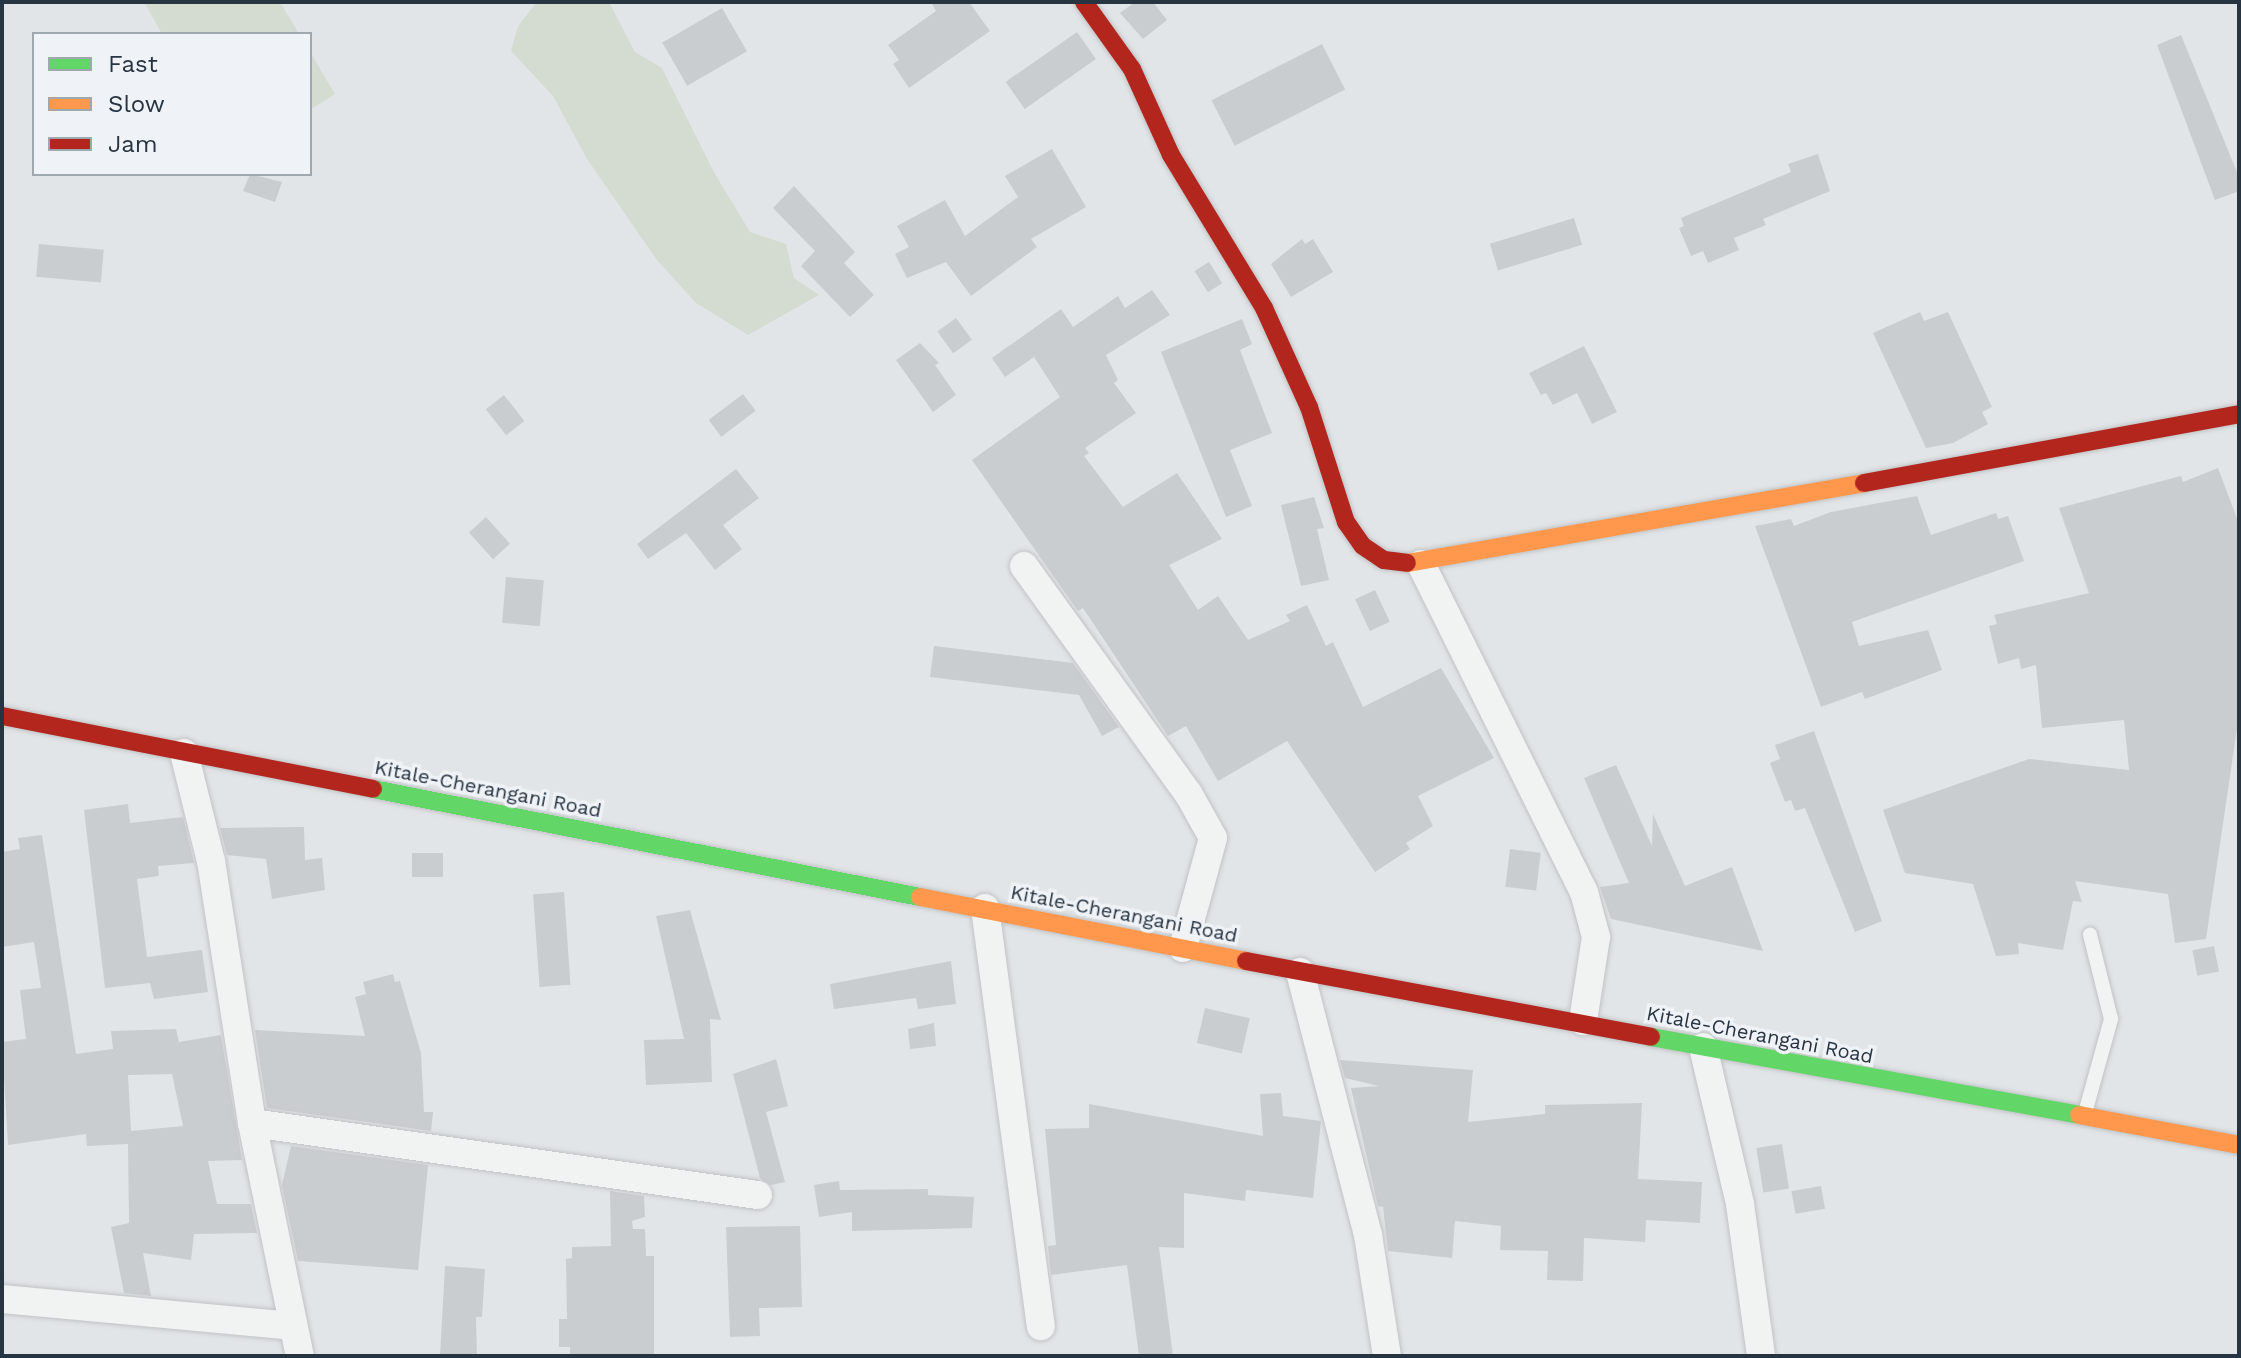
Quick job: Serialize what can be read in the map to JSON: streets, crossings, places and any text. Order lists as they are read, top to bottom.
{
  "streets": {
    "main road": ["Kitale-Cherangani Road"]
  },
  "legend": ["Fast", "Slow", "Jam"]
}
